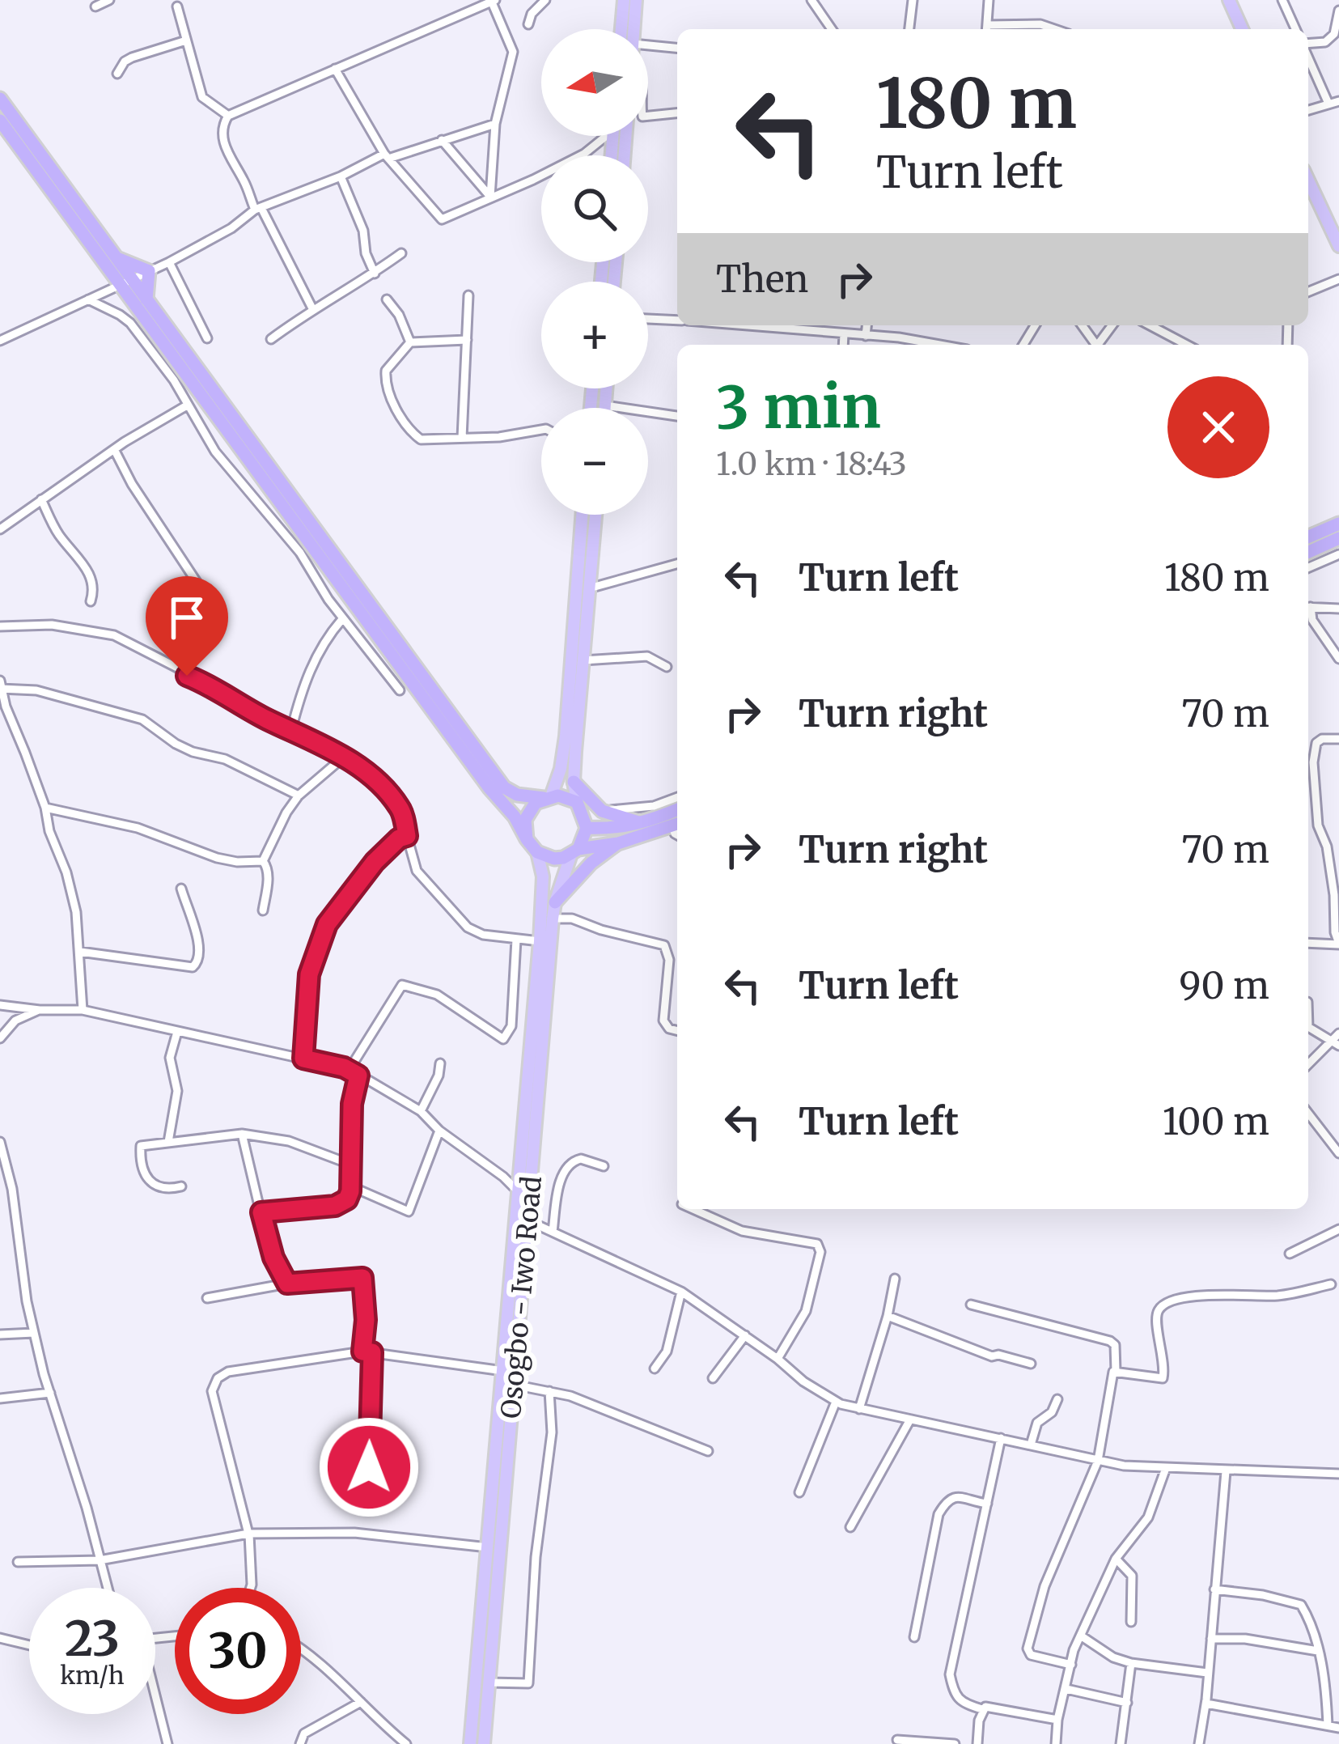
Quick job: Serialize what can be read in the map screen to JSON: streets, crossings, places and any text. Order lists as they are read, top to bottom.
{
  "streets": {
    "main road": ["Osogbo - Iwo Road"]
  },
  "north": "left",
  "page": {
    "map_buttons": ["+", "−"],
    "turn": ["180 m", "Turn left"],
    "then": "Then",
    "heading": ["3 min", "1.0 km · 18:43"],
    "list": [
      {
        "name": "Turn left",
        "value": "180 m"
      },
      {
        "name": "Turn right",
        "value": "70 m"
      },
      {
        "name": "Turn right",
        "value": "70 m"
      },
      {
        "name": "Turn left",
        "value": "90 m"
      },
      {
        "name": "Turn left",
        "value": "100 m"
      }
    ],
    "speed": "23 km/h",
    "limit": "30"
  }
}
